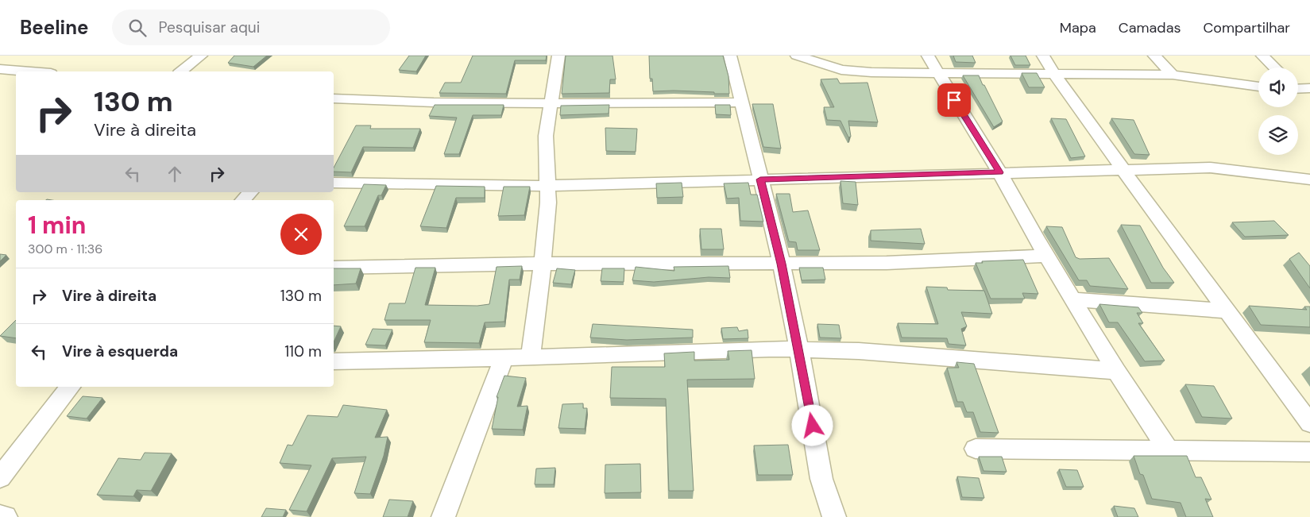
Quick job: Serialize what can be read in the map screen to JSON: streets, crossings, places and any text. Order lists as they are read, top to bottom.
{
  "page": {
    "header": "Beeline",
    "search": "Pesquisar aqui",
    "nav": ["Mapa", "Camadas", "Compartilhar"],
    "turn": ["130 m", "Vire à direita"],
    "heading": ["1 min", "300 m · 11:36"],
    "list": [
      {
        "name": "Vire à direita",
        "value": "130 m"
      },
      {
        "name": "Vire à esquerda",
        "value": "110 m"
      }
    ]
  }
}
